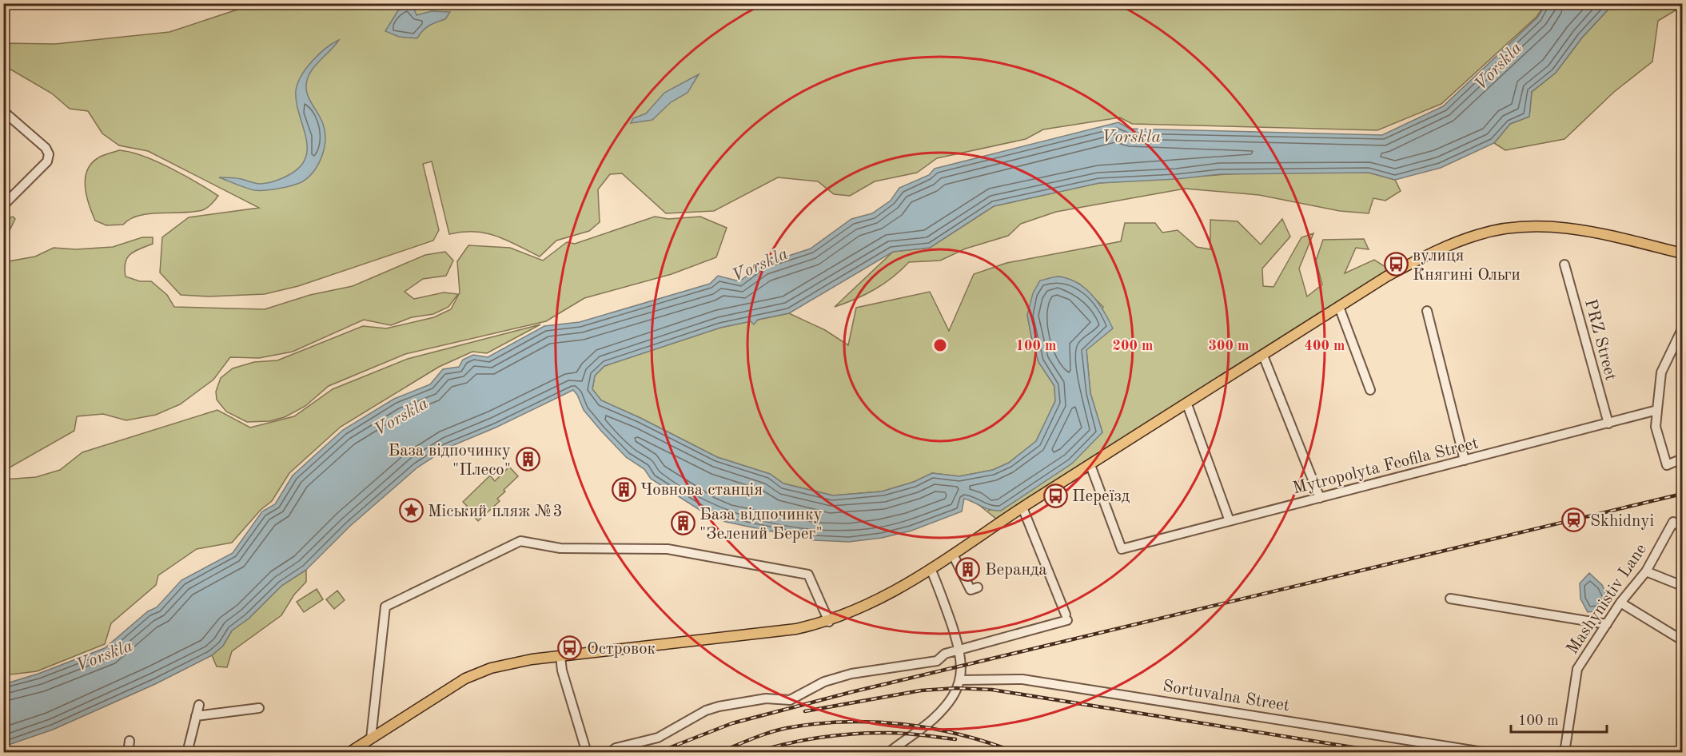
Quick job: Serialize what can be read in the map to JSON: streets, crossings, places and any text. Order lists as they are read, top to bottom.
{
  "streets": {
    "street": [
      "PRZ Street",
      "Mytropolyta Feofila Street",
      "Mashynistiv Lane",
      "Sortuvalna Street"
    ]
  },
  "crossings": [
    ["PRZ Street", "Mytropolyta Feofila Street"]
  ],
  "water": ["Vorskla"],
  "places": {
    "bus stop": ["вулиця Княгині Ольги", "Переїзд", "Островок"],
    "building": [
      "База відпочинку \"Плесо\"",
      "Човнова станція",
      "База відпочинку \"Зелений Берег\"",
      "Веранда"
    ],
    "place": ["Міський пляж №3"],
    "station": ["Skhidnyi"]
  },
  "scale_bar": "100 m",
  "rings": [
    "100 m",
    "200 m",
    "300 m",
    "400 m"
  ]
}
